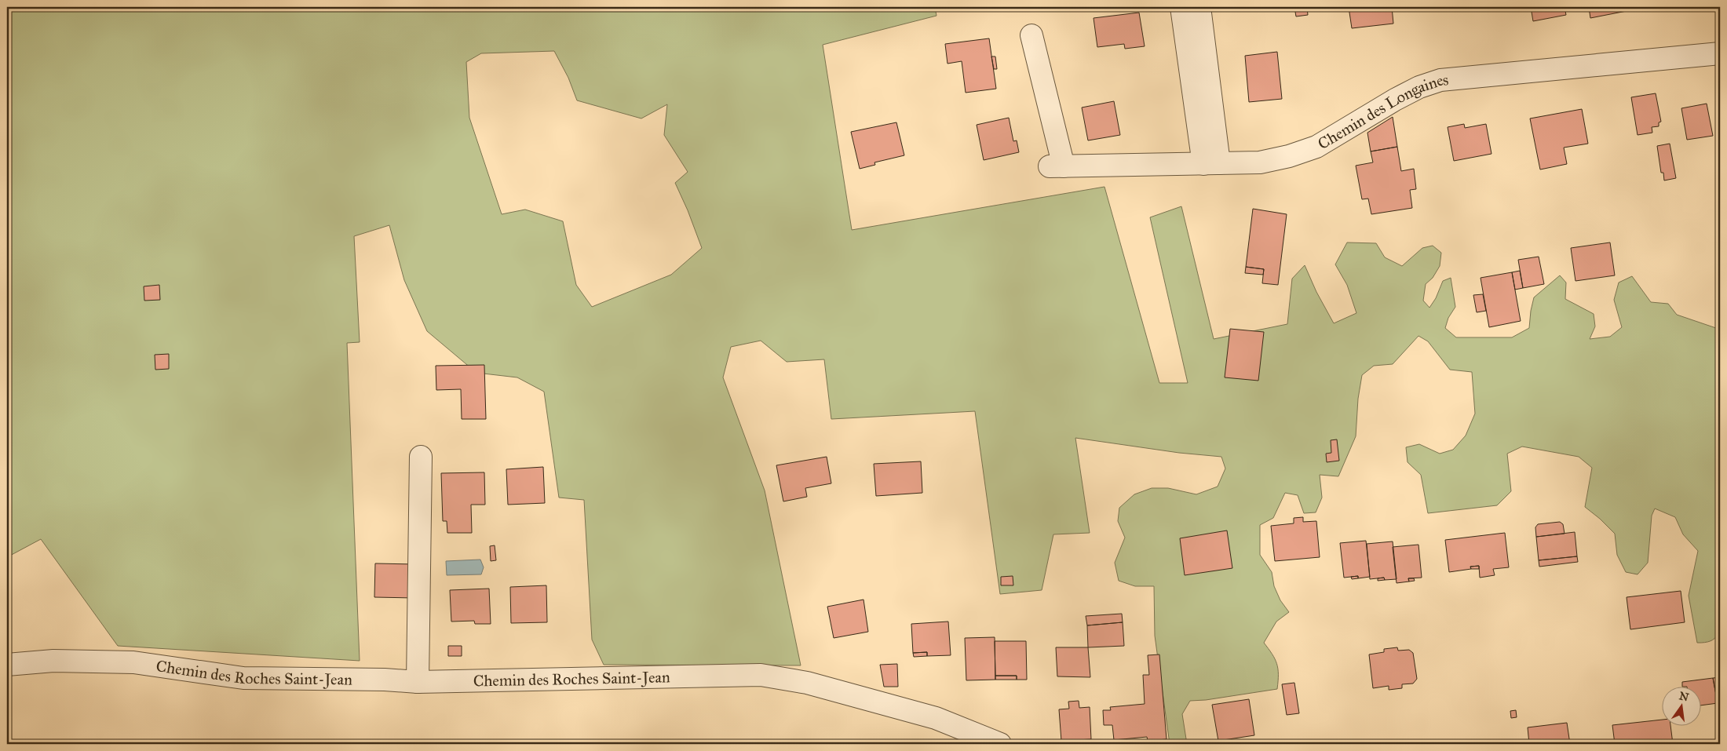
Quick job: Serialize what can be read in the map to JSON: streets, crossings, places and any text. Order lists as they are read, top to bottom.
{
  "streets": {
    "street": ["Chemin des Longaines", "Chemin des Roches Saint-Jean"]
  },
  "north": "top"
}
